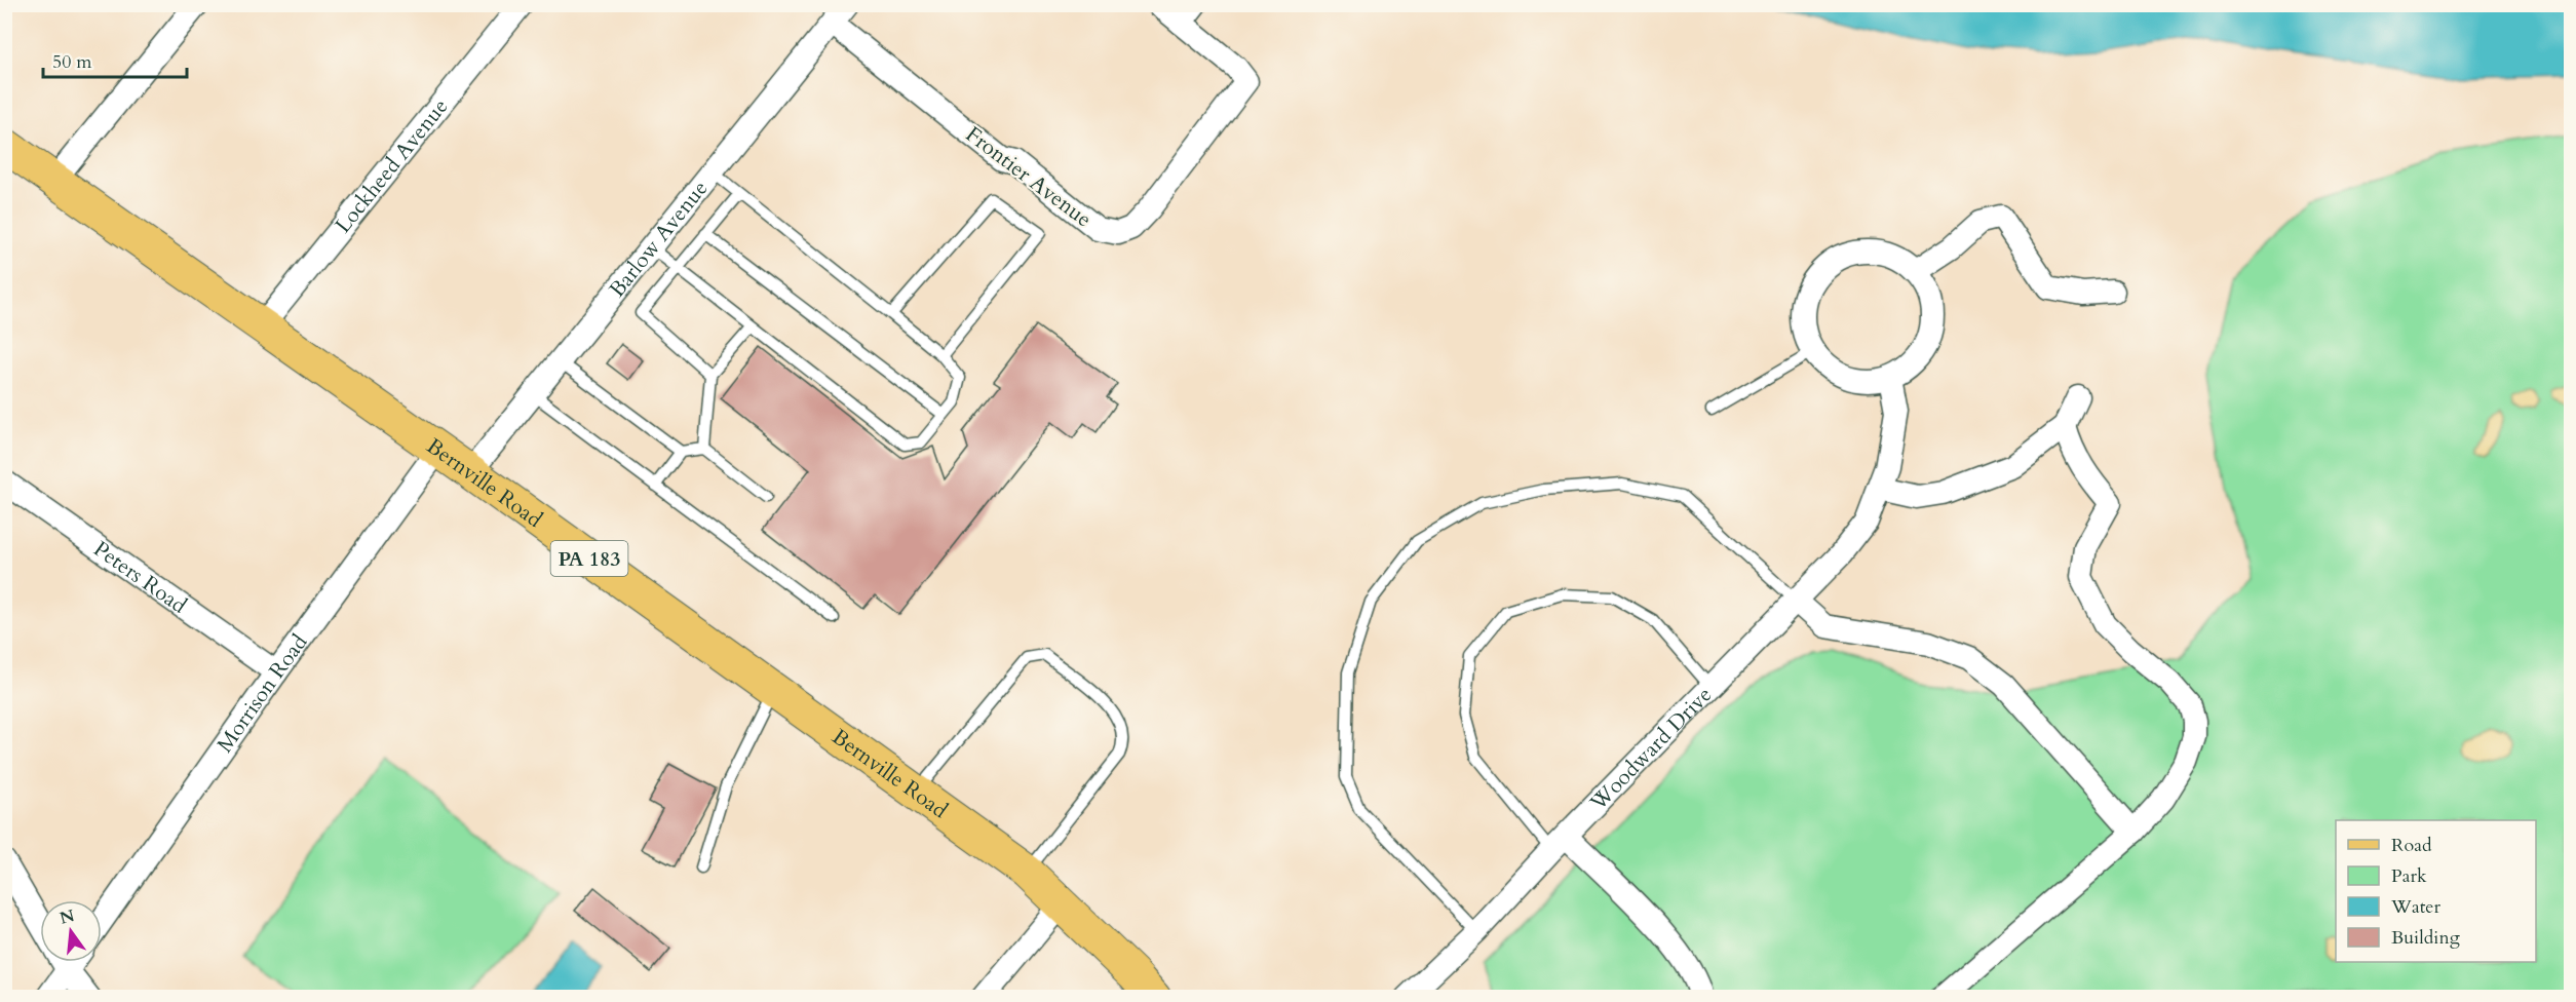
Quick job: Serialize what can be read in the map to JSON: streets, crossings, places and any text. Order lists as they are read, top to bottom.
{
  "streets": {
    "main road": ["Bernville Road", "PA 183"],
    "street": [
      "Lockheed Avenue",
      "Frontier Avenue",
      "Barlow Avenue",
      "Peters Road",
      "Morrison Road",
      "Woodward Drive"
    ]
  },
  "crossings": [
    ["Lockheed Avenue", "Bernville Road"],
    ["Frontier Avenue", "Barlow Avenue"],
    ["Barlow Avenue", "Bernville Road"],
    ["Bernville Road", "Morrison Road"],
    ["Peters Road", "Morrison Road"]
  ],
  "legend": [
    "Road",
    "Park",
    "Water",
    "Building"
  ],
  "scale_bar": "50 m",
  "north": "top"
}
